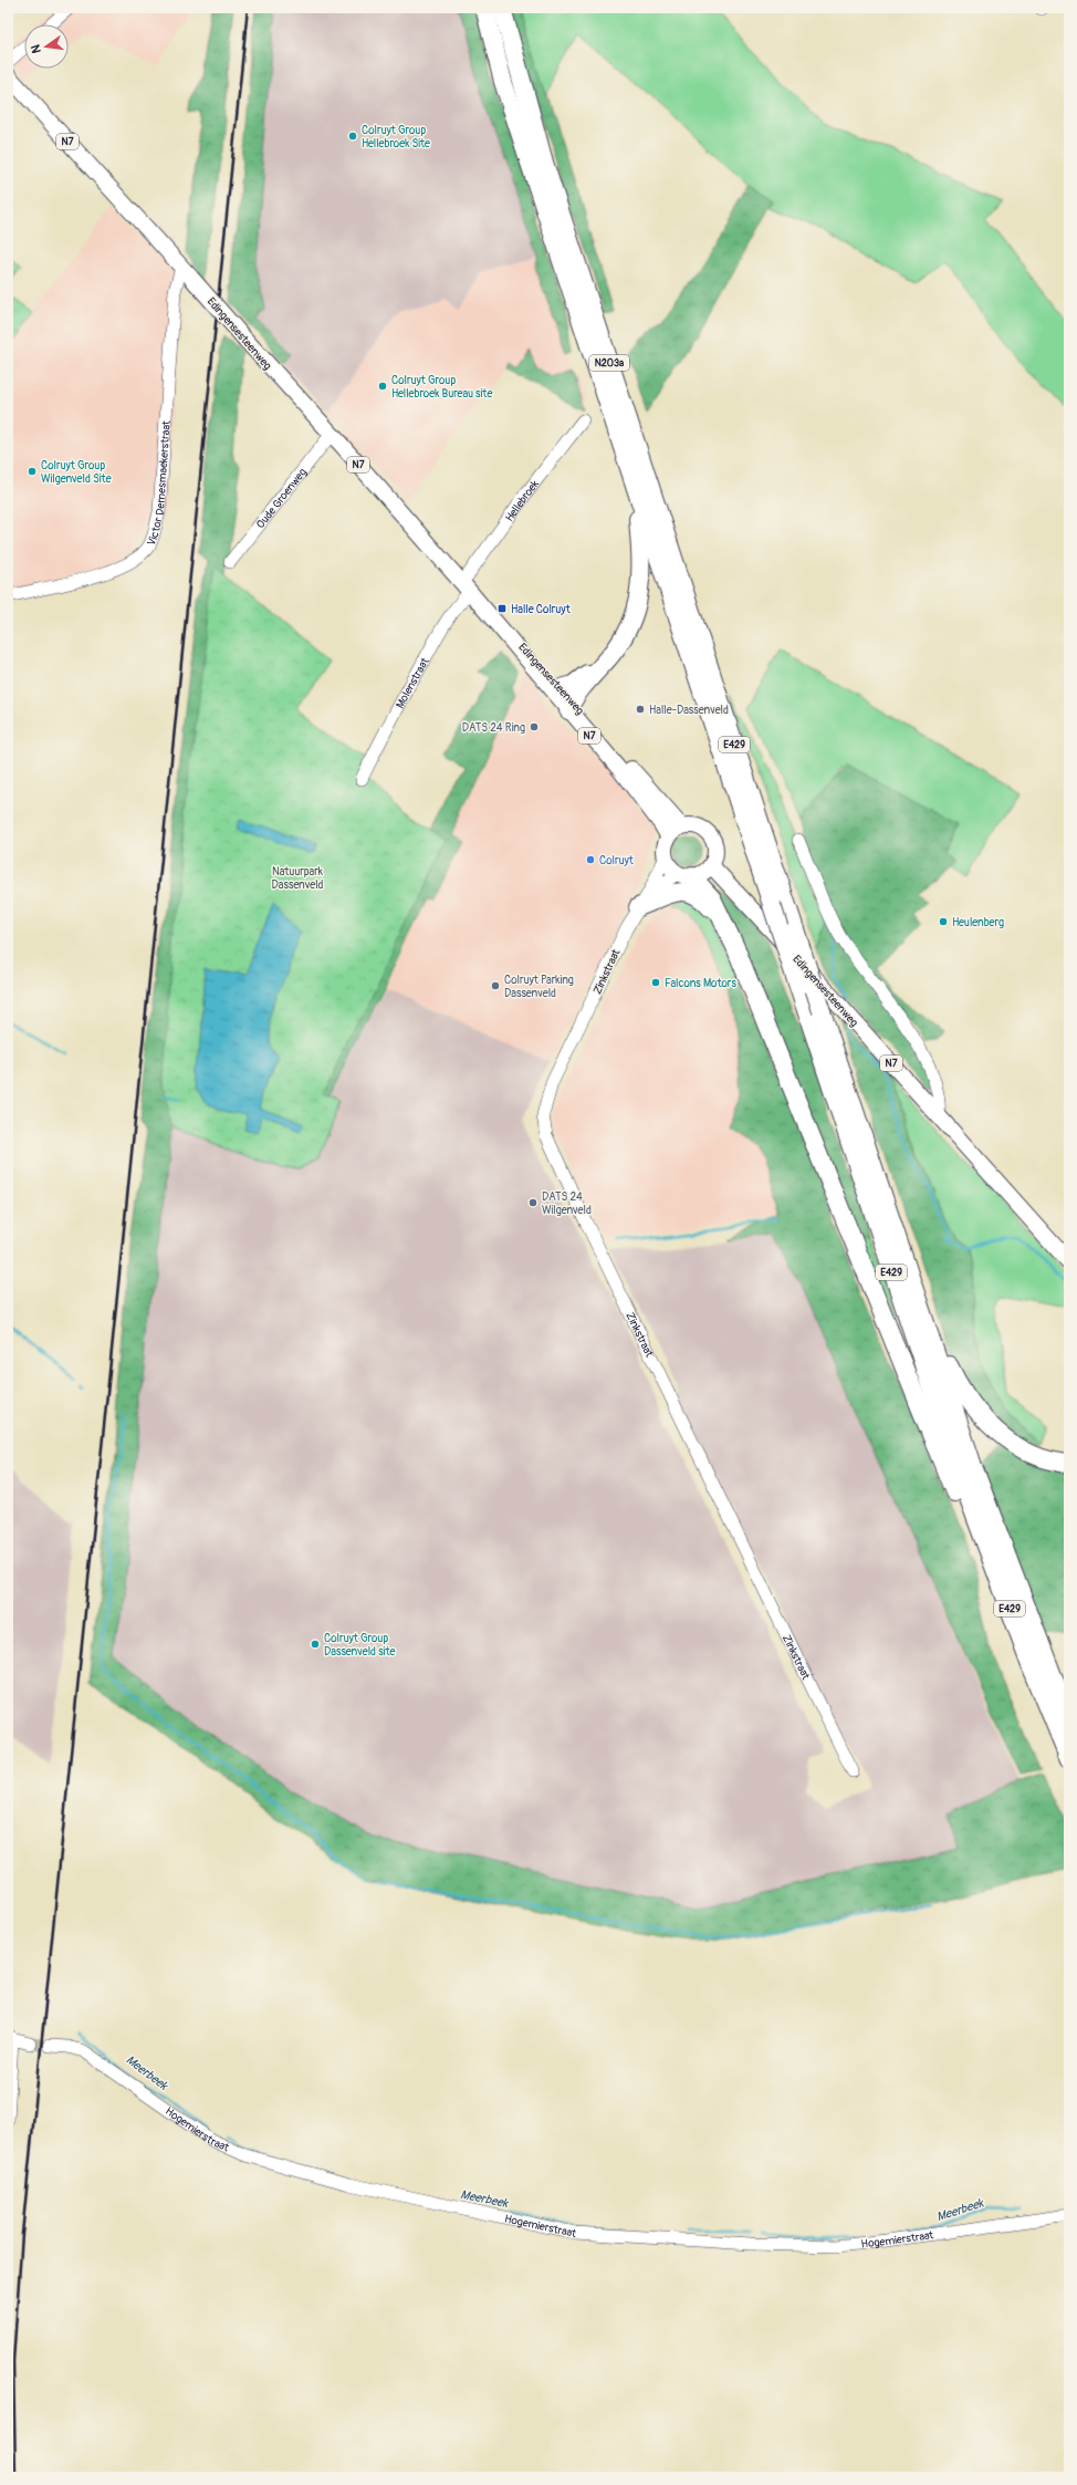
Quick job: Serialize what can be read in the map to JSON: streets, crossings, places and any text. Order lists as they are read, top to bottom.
{
  "streets": {
    "highway": ["N203a", "E429"],
    "main road": ["N7", "Edingensesteenweg"],
    "street": [
      "Victor Demesmaekerstraat",
      "Oude Groenweg",
      "Hellebroek",
      "Molenstraat",
      "Zinkstraat",
      "Hogemierstraat"
    ]
  },
  "crossings": [
    ["Edingensesteenweg", "Victor Demesmaekerstraat"],
    ["Edingensesteenweg", "Oude Groenweg"],
    ["Edingensesteenweg", "Hellebroek"],
    ["Edingensesteenweg", "Molenstraat"],
    ["Edingensesteenweg", "Zinkstraat"],
    ["N203a", "E429"],
    ["Hellebroek", "Molenstraat"]
  ],
  "water": ["Meerbeek"],
  "parks": ["Natuurpark Dassenveld"],
  "places": {
    "other": [
      "Colruyt Group Hellebroek Site",
      "Colruyt Group Hellebroek Bureau site",
      "Colruyt Group Wilgenveld Site",
      "Halle-Dassenveld",
      "DATS 24 Ring",
      "Colruyt",
      "Heulenberg",
      "Falcons Motors",
      "Colruyt Parking Dassenveld",
      "DATS 24 Wilgenveld",
      "Colruyt Group Dassenveld site"
    ],
    "transit": ["Halle Colruyt"]
  },
  "north": "left"
}
